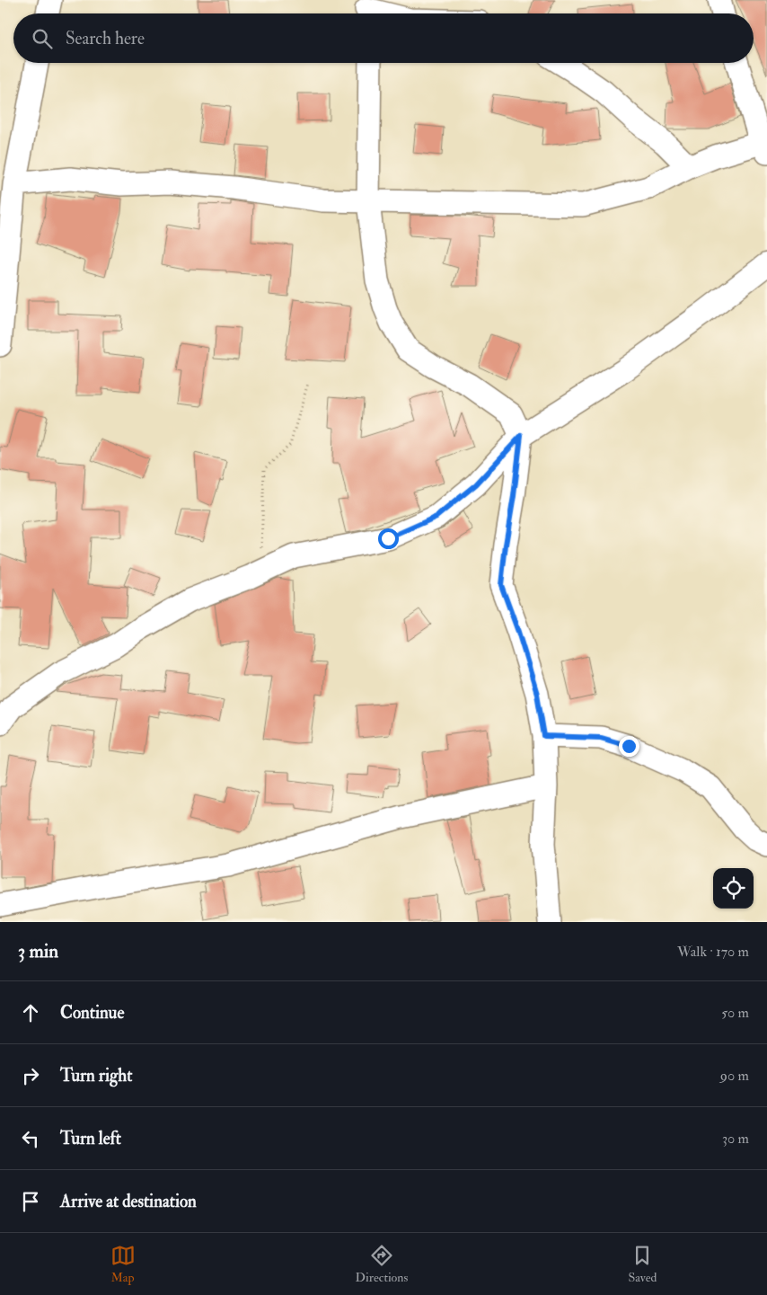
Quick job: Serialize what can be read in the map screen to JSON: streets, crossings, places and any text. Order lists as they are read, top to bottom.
{
  "page": {
    "search": "Search here",
    "heading": ["3 min", "Walk · 170 m"],
    "list": [
      ["Continue", "50 m"],
      ["Turn right", "90 m"],
      ["Turn left", "30 m"],
      "Arrive at destination"
    ],
    "nav": ["Map", "Directions", "Saved"]
  }
}
